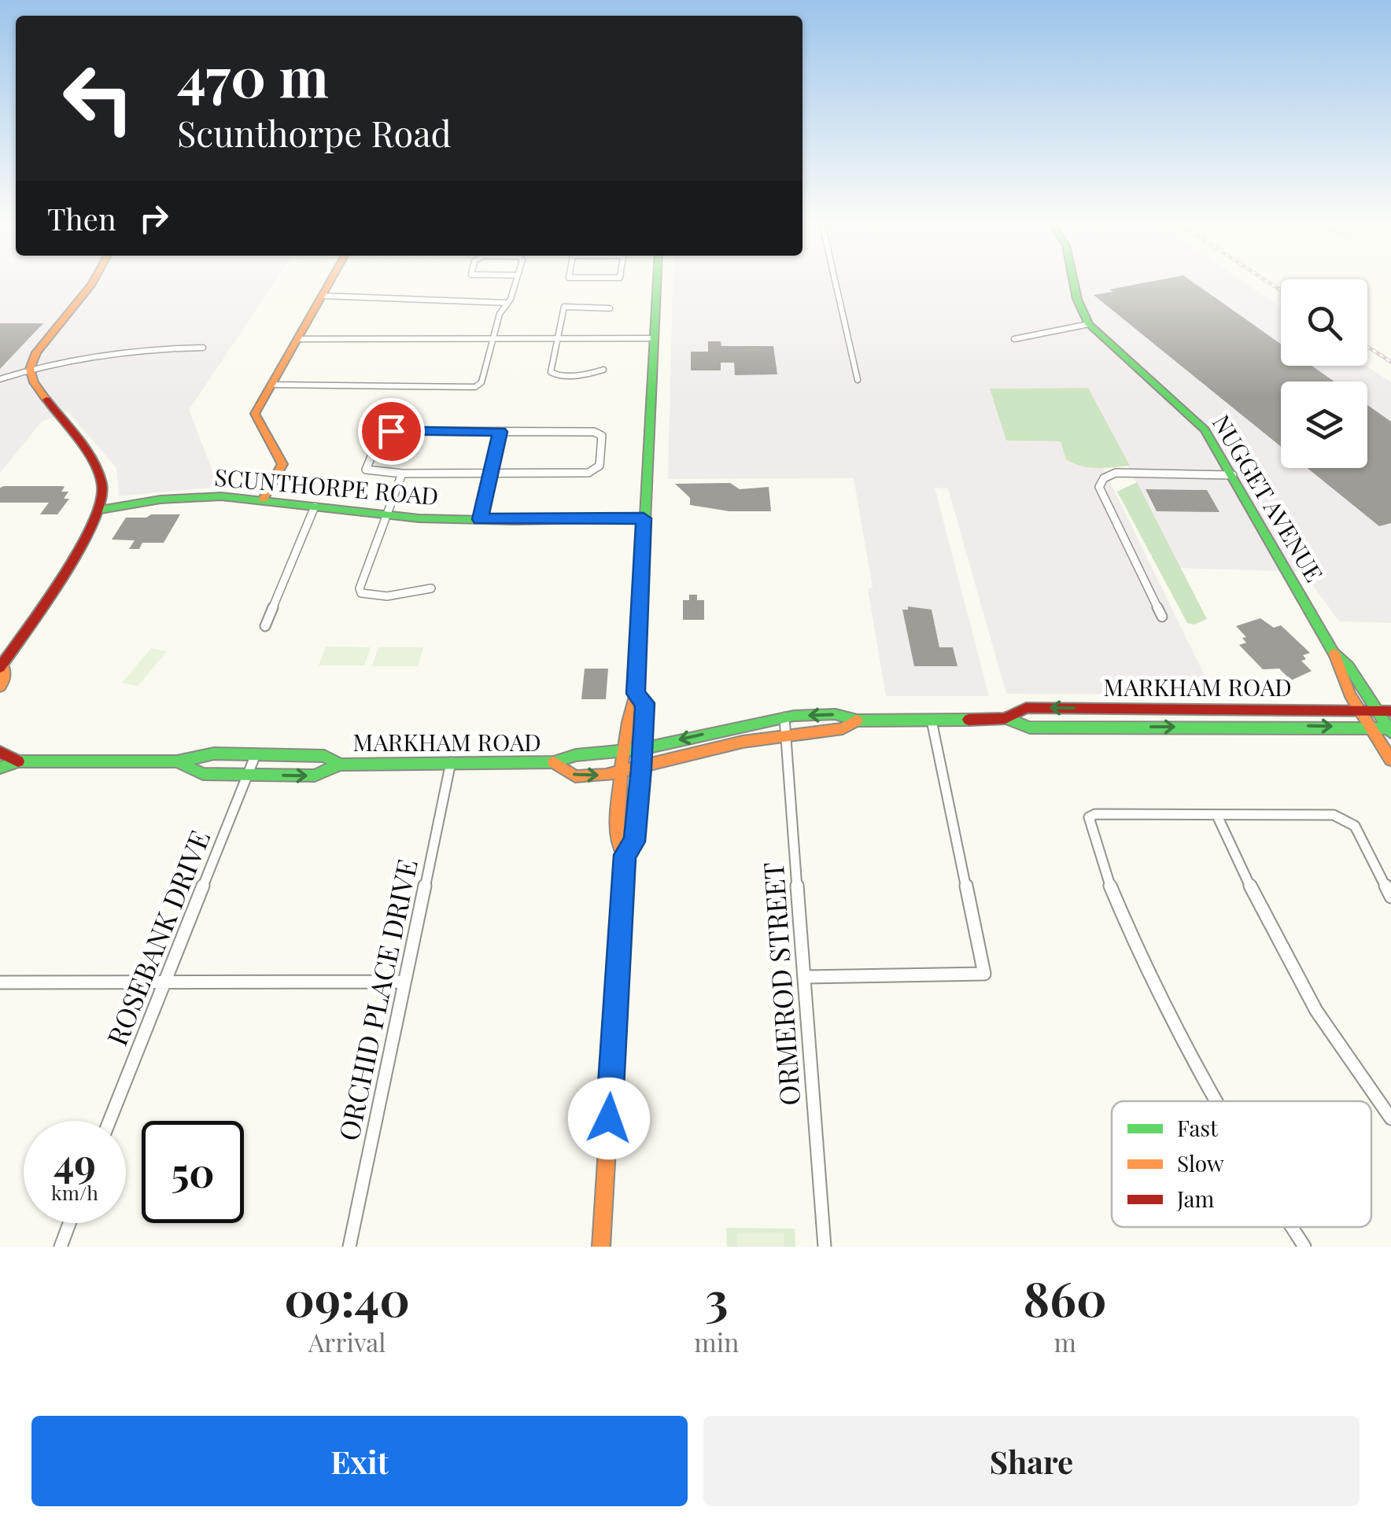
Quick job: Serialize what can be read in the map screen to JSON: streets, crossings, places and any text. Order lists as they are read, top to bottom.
{
  "streets": {
    "main road": ["SCUNTHORPE ROAD", "NUGGET AVENUE", "MARKHAM ROAD"],
    "street": ["ROSEBANK DRIVE", "ORMEROD STREET", "ORCHID PLACE DRIVE"]
  },
  "crossings": [
    ["NUGGET AVENUE", "MARKHAM ROAD"],
    ["MARKHAM ROAD", "ROSEBANK DRIVE"],
    ["MARKHAM ROAD", "ORMEROD STREET"],
    ["MARKHAM ROAD", "ORCHID PLACE DRIVE"]
  ],
  "legend": ["Fast", "Slow", "Jam"],
  "page": {
    "turn": ["470 m", "Scunthorpe Road"],
    "then": "Then",
    "speed": "49 km/h",
    "limit": "50",
    "eta": [
      "09:40",
      "Arrival",
      "3",
      "min",
      "860",
      "m"
    ],
    "buttons": ["Exit", "Share"]
  }
}
